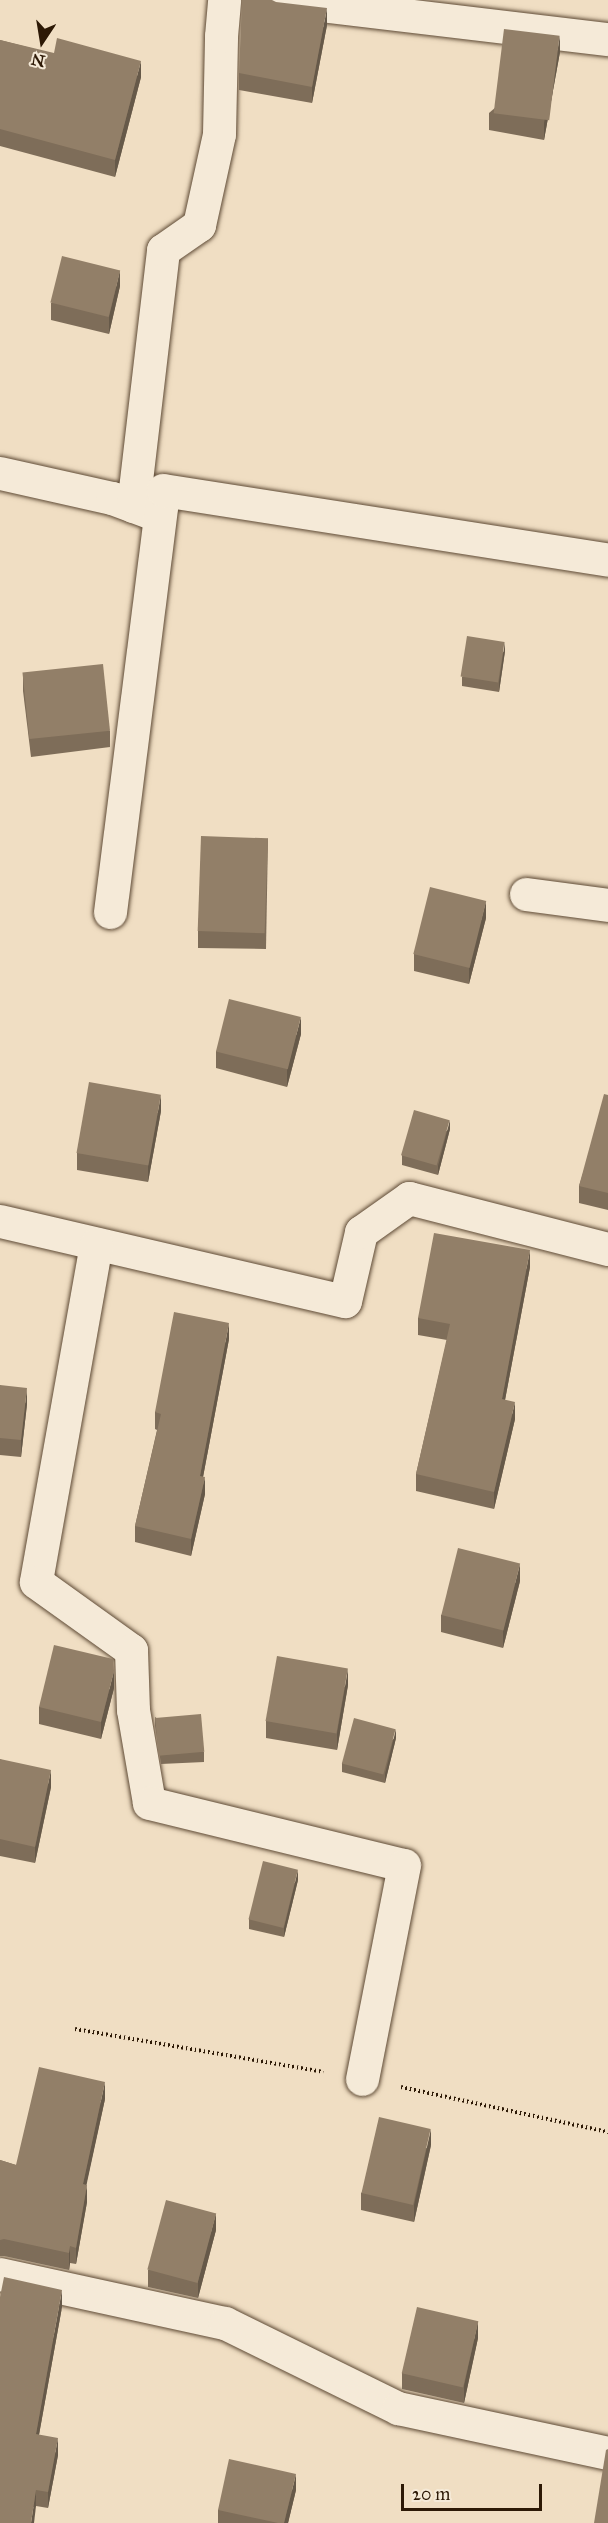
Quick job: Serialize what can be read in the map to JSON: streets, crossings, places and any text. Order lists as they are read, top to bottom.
{
  "scale_bar": "20 m",
  "north": "bottom"
}
